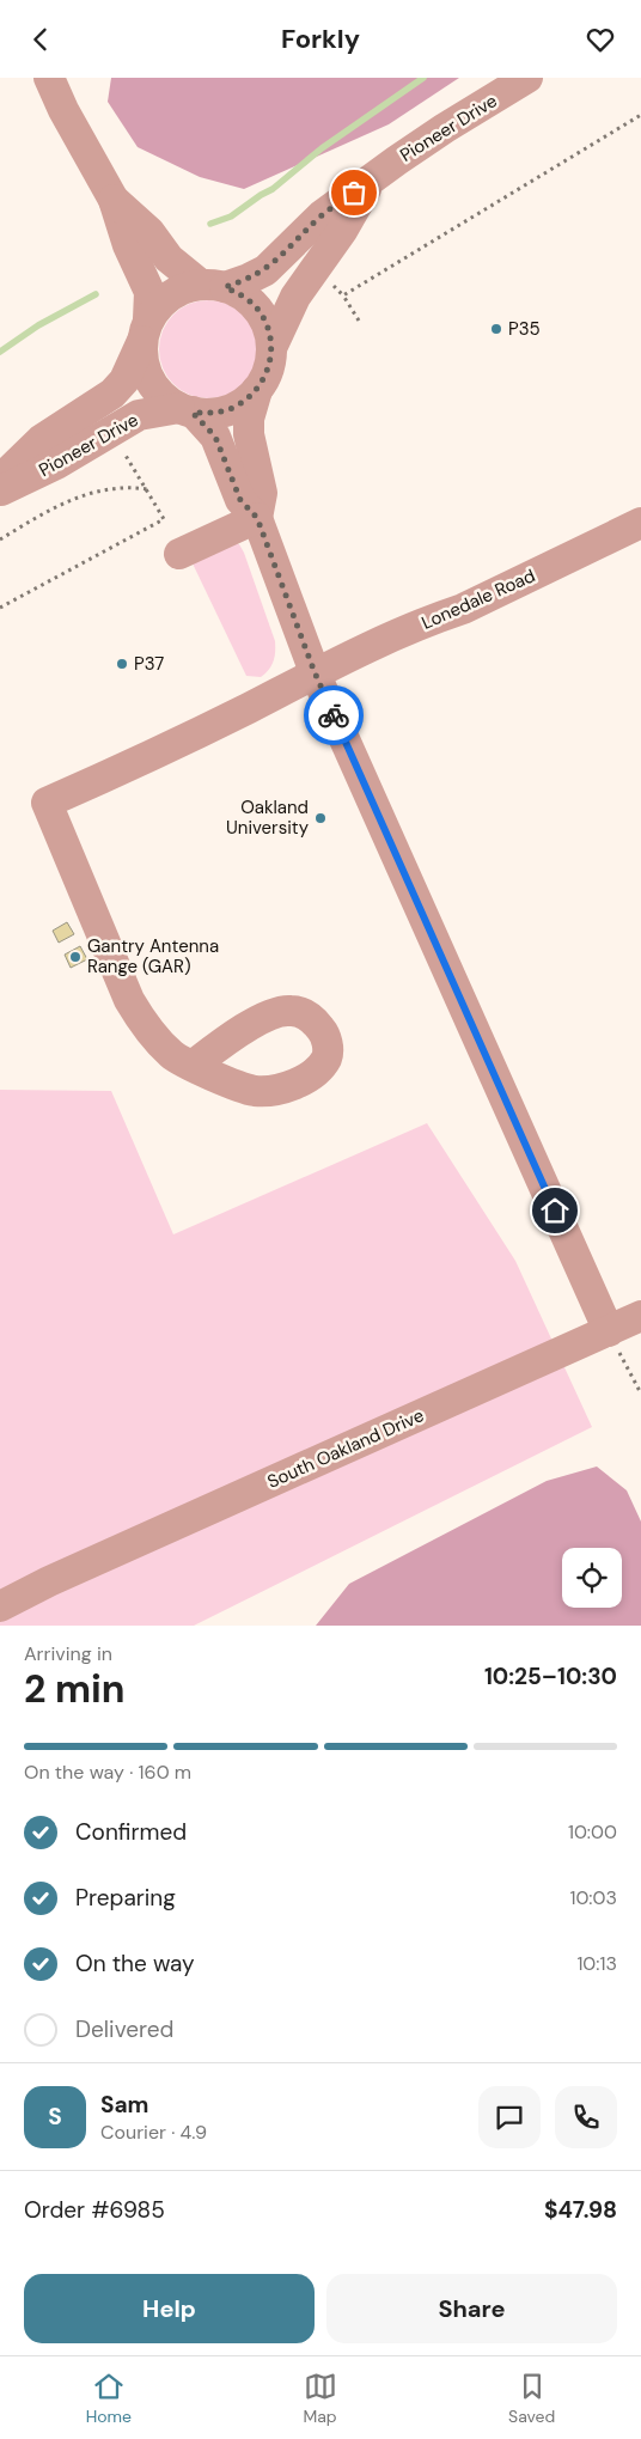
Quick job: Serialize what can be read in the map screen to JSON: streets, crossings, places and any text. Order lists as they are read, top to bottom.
{
  "streets": {
    "street": ["Pioneer Drive", "Lonedale Road", "South Oakland Drive"]
  },
  "places": [
    "P35",
    "P37",
    "Oakland University",
    "Gantry Antenna Range (GAR)"
  ],
  "page": {
    "header": "Forkly",
    "heading": ["2 min", "Arriving in", "10:25–10:30"],
    "panel": [
      "Sam",
      "Courier · 4.9",
      "Order #6985",
      "$47.98"
    ],
    "bar": "On the way · 160 m",
    "list": [
      ["Confirmed", "10:00"],
      ["Preparing", "10:03"],
      ["On the way", "10:13"],
      "Delivered"
    ],
    "round": "S",
    "buttons": ["Help", "Share"],
    "tabs": ["Home", "Map", "Saved"]
  }
}
